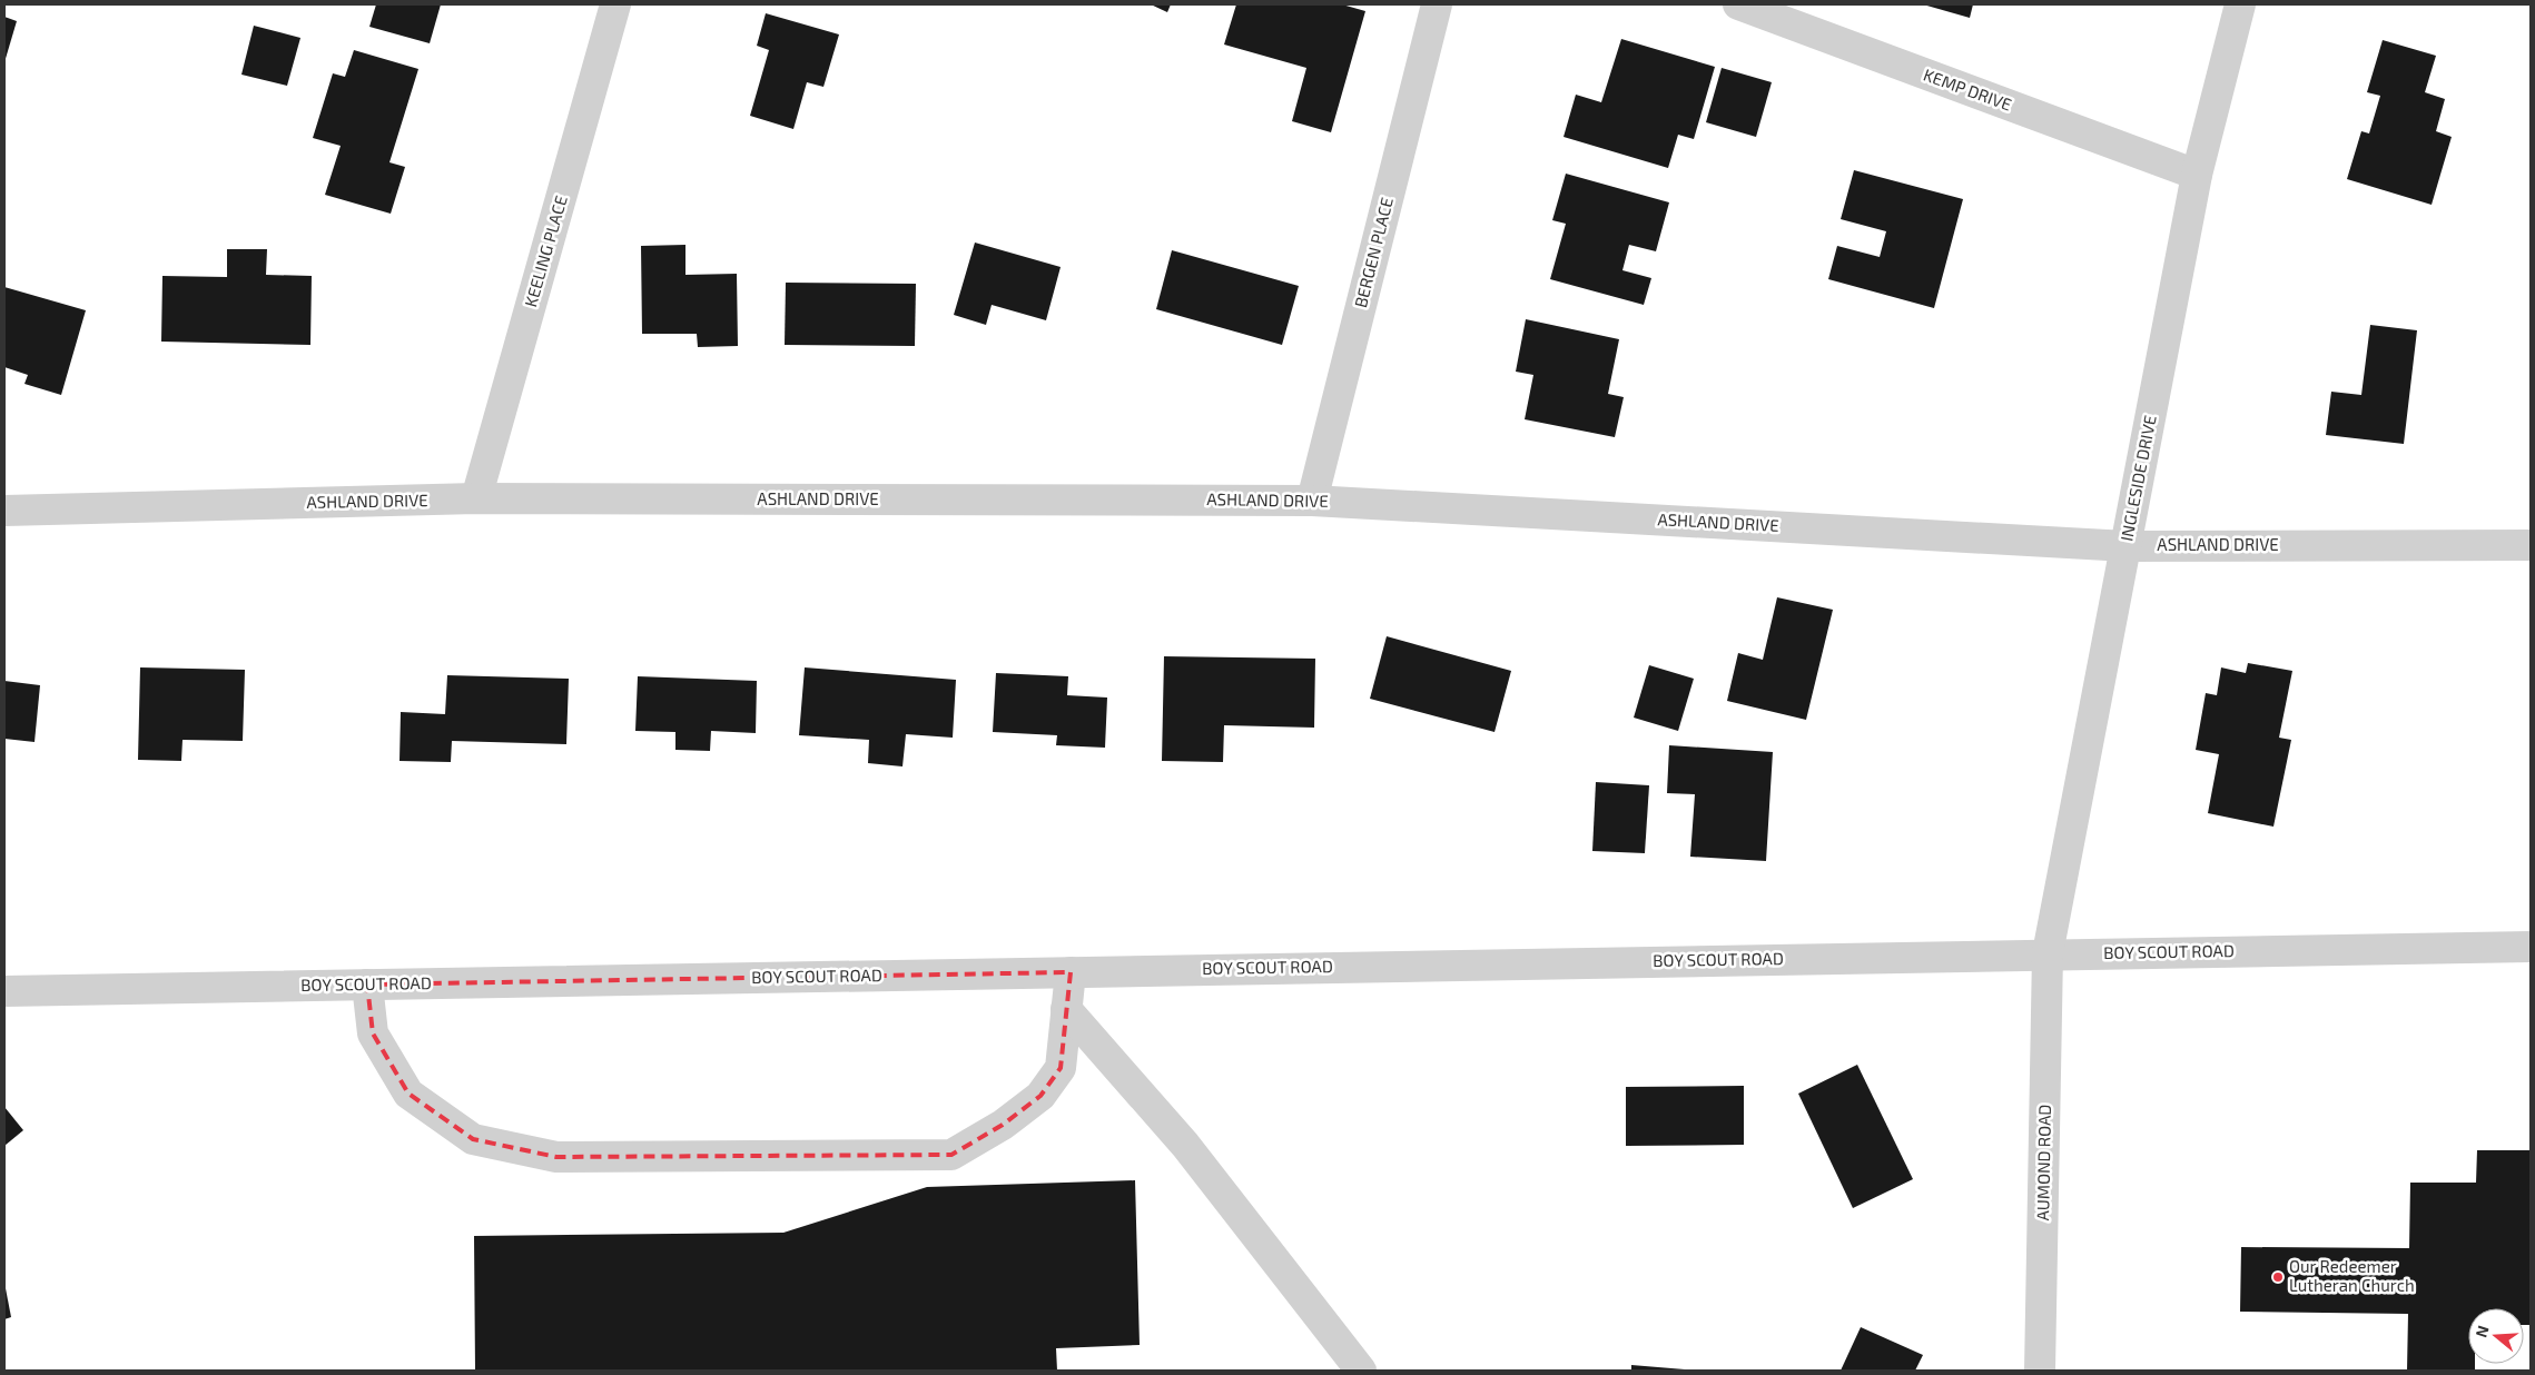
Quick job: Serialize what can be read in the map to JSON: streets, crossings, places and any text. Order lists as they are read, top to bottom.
{
  "streets": {
    "street": [
      "KEMP DRIVE",
      "KEELING PLACE",
      "BERGEN PLACE",
      "INGLESIDE DRIVE",
      "ASHLAND DRIVE",
      "BOY SCOUT ROAD",
      "AUMOND ROAD"
    ]
  },
  "crossings": [
    ["KEMP DRIVE", "INGLESIDE DRIVE"],
    ["KEELING PLACE", "ASHLAND DRIVE"],
    ["BERGEN PLACE", "ASHLAND DRIVE"],
    ["INGLESIDE DRIVE", "ASHLAND DRIVE"],
    ["INGLESIDE DRIVE", "BOY SCOUT ROAD"],
    ["INGLESIDE DRIVE", "AUMOND ROAD"],
    ["BOY SCOUT ROAD", "AUMOND ROAD"]
  ],
  "places": ["Our Redeemer Lutheran Church"],
  "north": "left"
}
